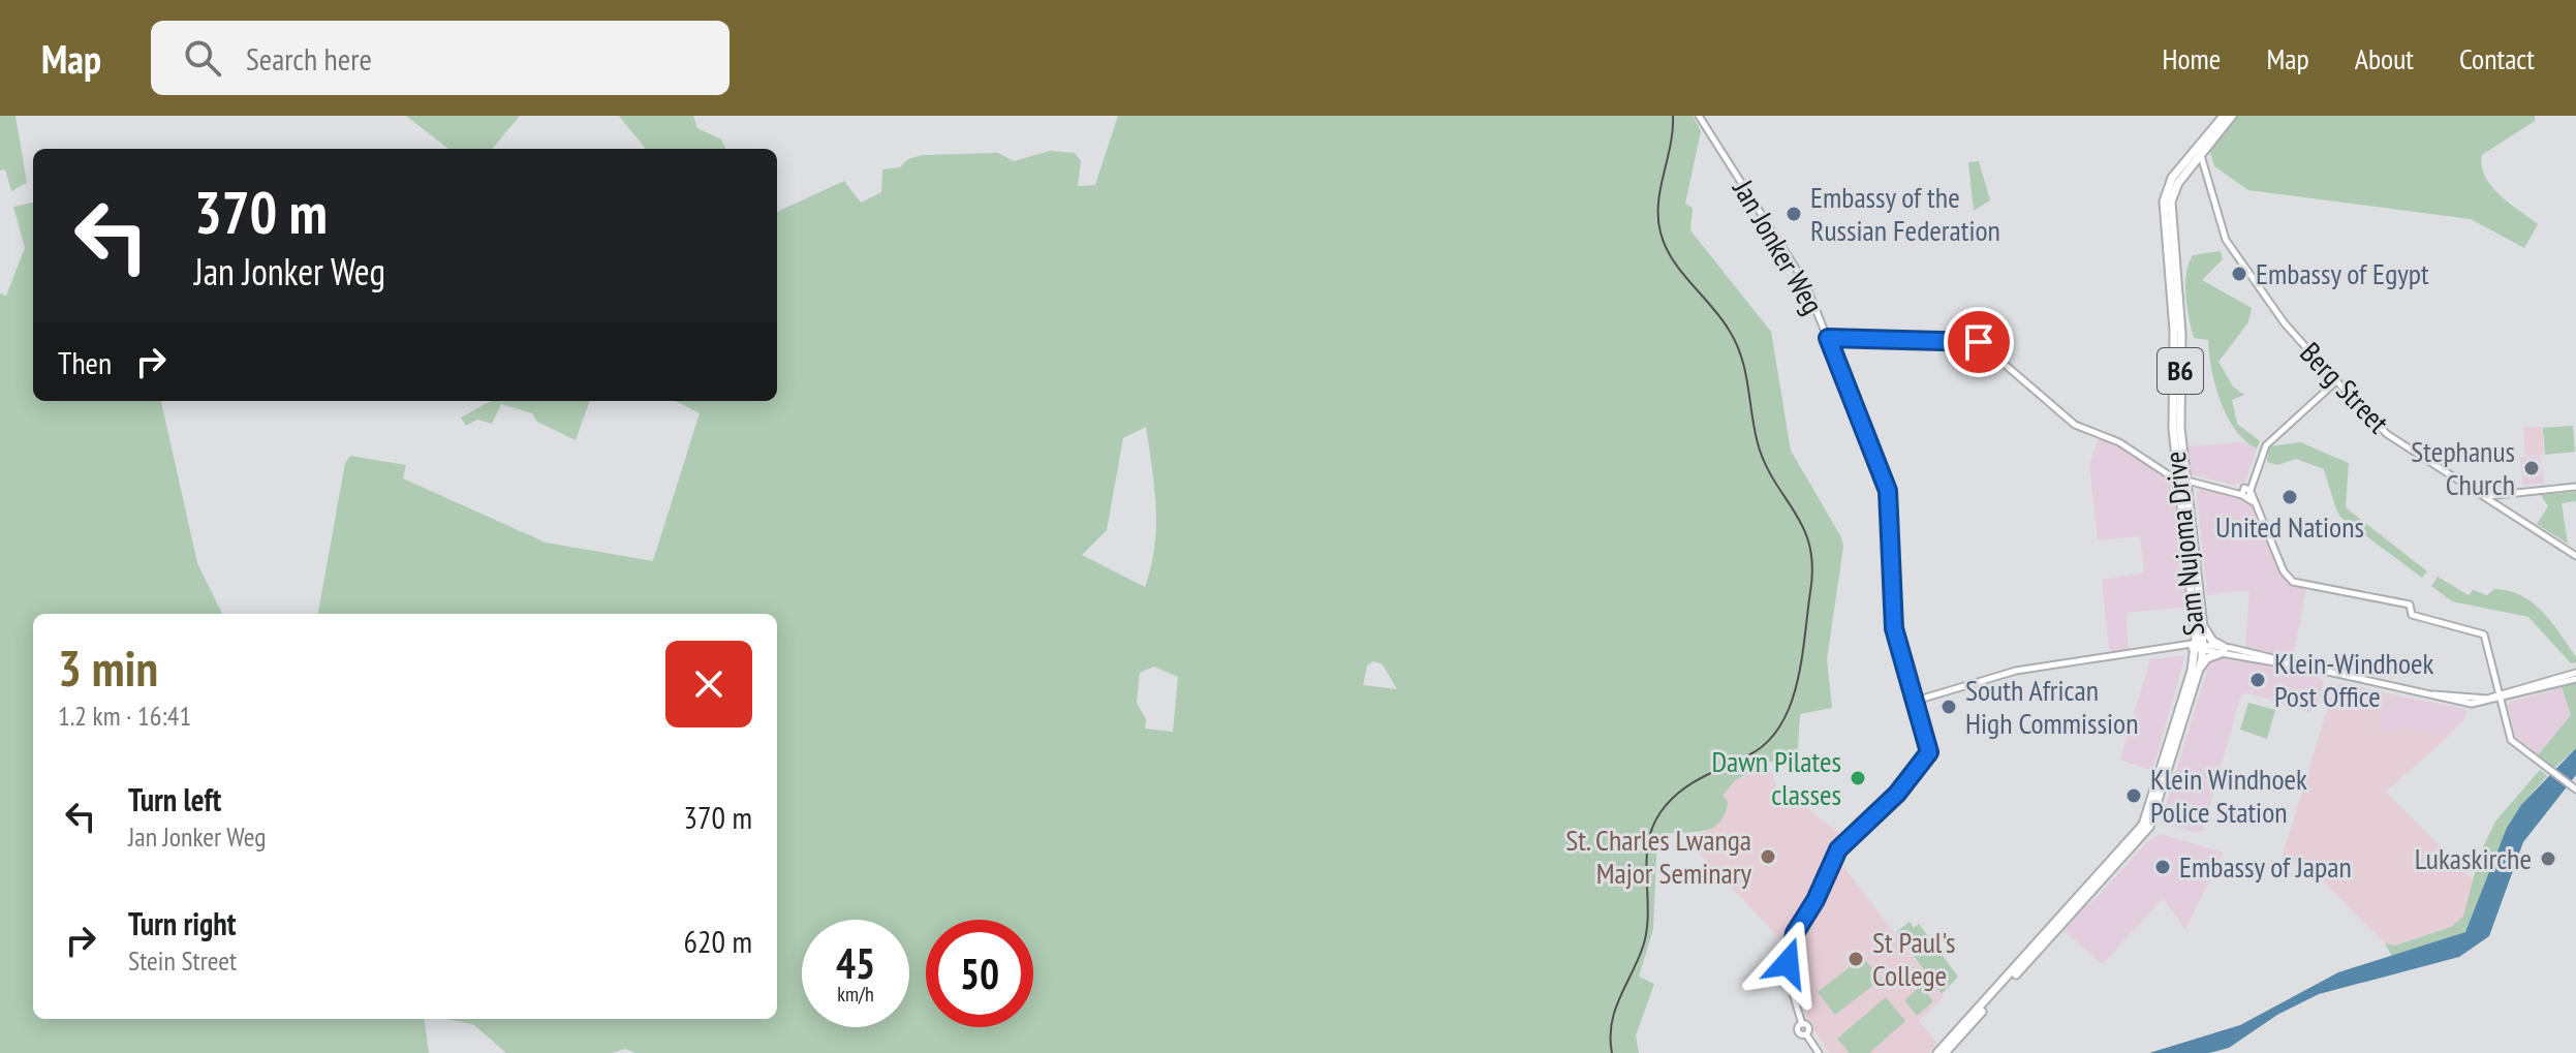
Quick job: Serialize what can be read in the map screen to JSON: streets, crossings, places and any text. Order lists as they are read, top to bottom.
{
  "streets": {
    "highway": ["B6", "Sam Nujoma Drive"],
    "street": ["Jan Jonker Weg", "Berg Street"]
  },
  "crossings": [
    ["Berg Street", "Sam Nujoma Drive"]
  ],
  "places": [
    "Embassy of the Russian Federation",
    "Embassy of Egypt",
    "Stephanus Church",
    "United Nations",
    "Klein-Windhoek Post Office",
    "South African High Commission",
    "Dawn Pilates classes",
    "Klein Windhoek Police Station",
    "St. Charles Lwanga Major Seminary",
    "Lukaskirche",
    "Embassy of Japan",
    "St Paul's College"
  ],
  "page": {
    "header": "Map",
    "search": "Search here",
    "nav": [
      "Home",
      "Map",
      "About",
      "Contact"
    ],
    "turn": ["370 m", "Jan Jonker Weg"],
    "then": "Then",
    "heading": ["3 min", "1.2 km · 16:41"],
    "list": [
      {
        "name": "Turn left",
        "note": "Jan Jonker Weg",
        "value": "370 m"
      },
      {
        "name": "Turn right",
        "note": "Stein Street",
        "value": "620 m"
      }
    ],
    "speed": "45 km/h",
    "limit": "50"
  }
}
